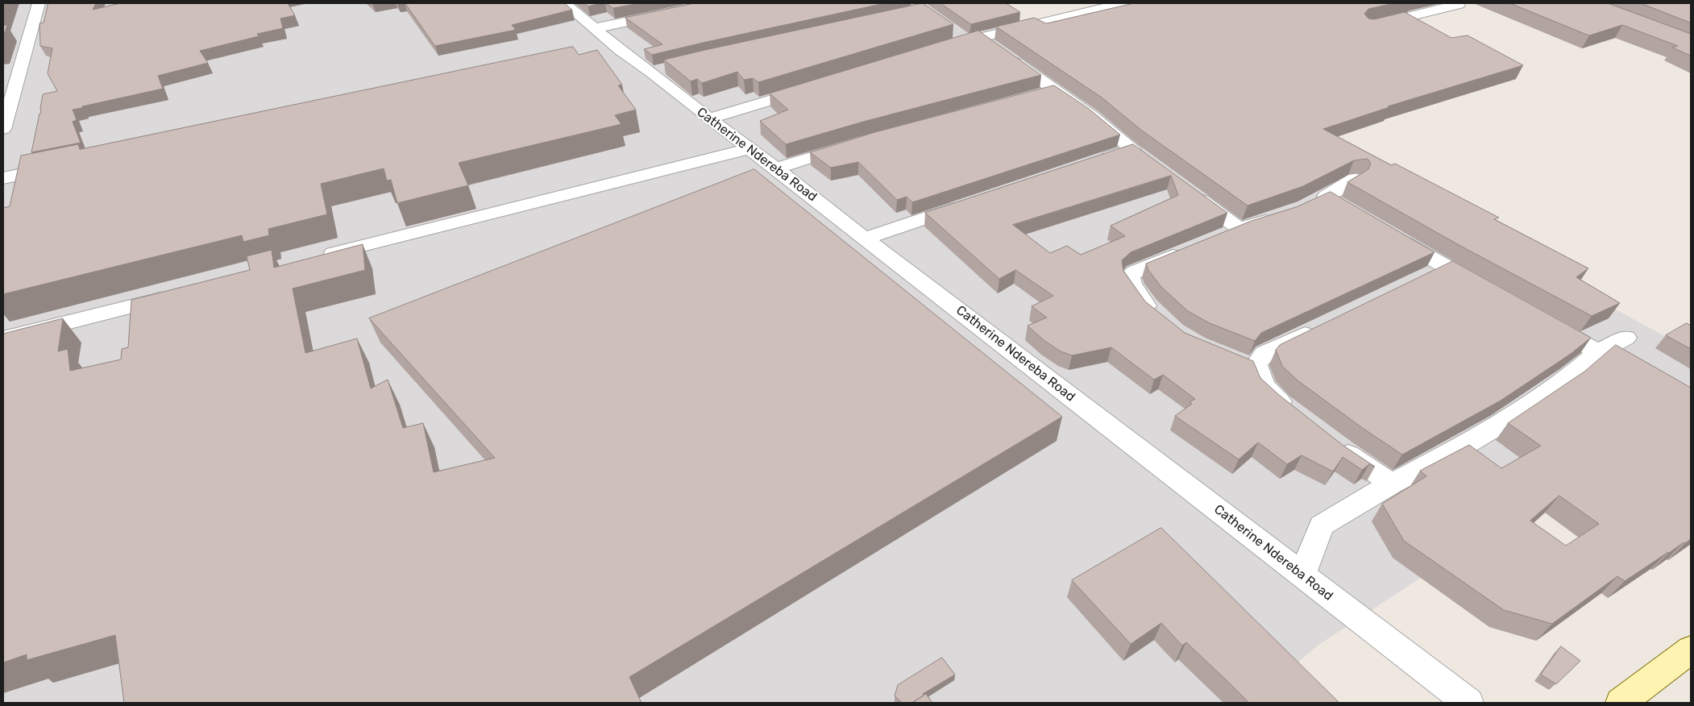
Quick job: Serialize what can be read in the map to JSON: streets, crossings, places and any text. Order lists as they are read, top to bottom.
{
  "streets": {
    "street": ["Catherine Ndereba Road"]
  }
}
